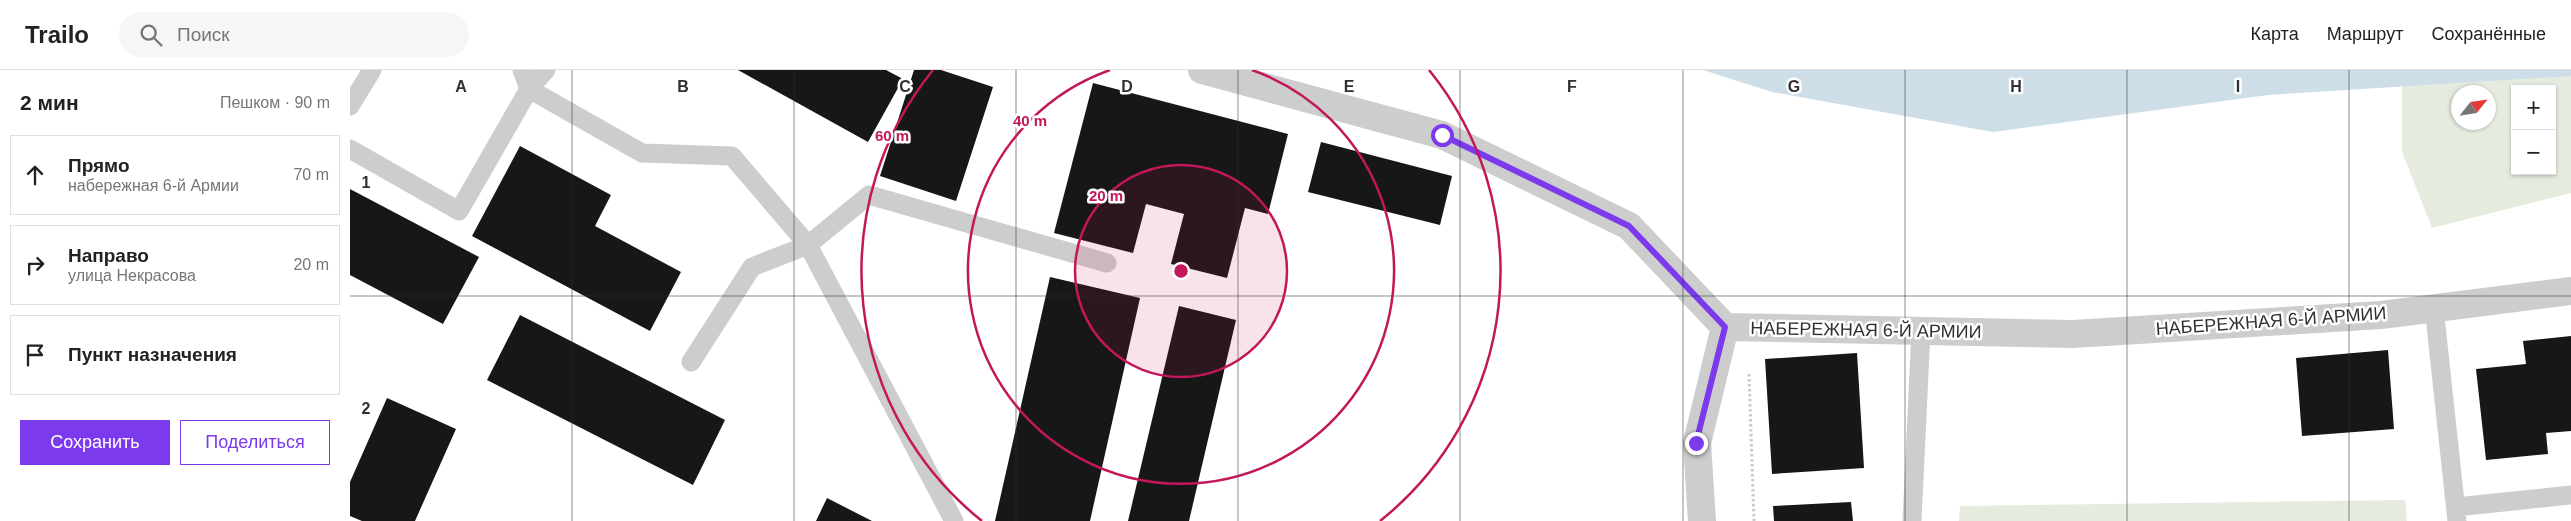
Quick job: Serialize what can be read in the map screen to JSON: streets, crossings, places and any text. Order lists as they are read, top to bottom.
{
  "streets": {
    "street": ["НАБЕРЕЖНАЯ 6-Й АРМИИ"]
  },
  "north": "top right",
  "page": {
    "header": "Trailo",
    "search": "Поиск",
    "nav": ["Карта", "Маршрут", "Сохранённые"],
    "heading": ["2 мин", "Пешком · 90 m"],
    "map_buttons": ["+", "−"],
    "list": [
      ["Прямо", "набережная 6-й Армии", "70 m"],
      ["Направо", "улица Некрасова", "20 m"],
      "Пункт назначения"
    ],
    "buttons": ["Сохранить", "Поделиться"]
  },
  "grid": {
    "columns": [
      "A",
      "B",
      "C",
      "D",
      "E",
      "F",
      "G",
      "H",
      "I"
    ],
    "rows": ["1", "2"]
  },
  "rings": ["40 m", "60 m", "20 m"]
}
